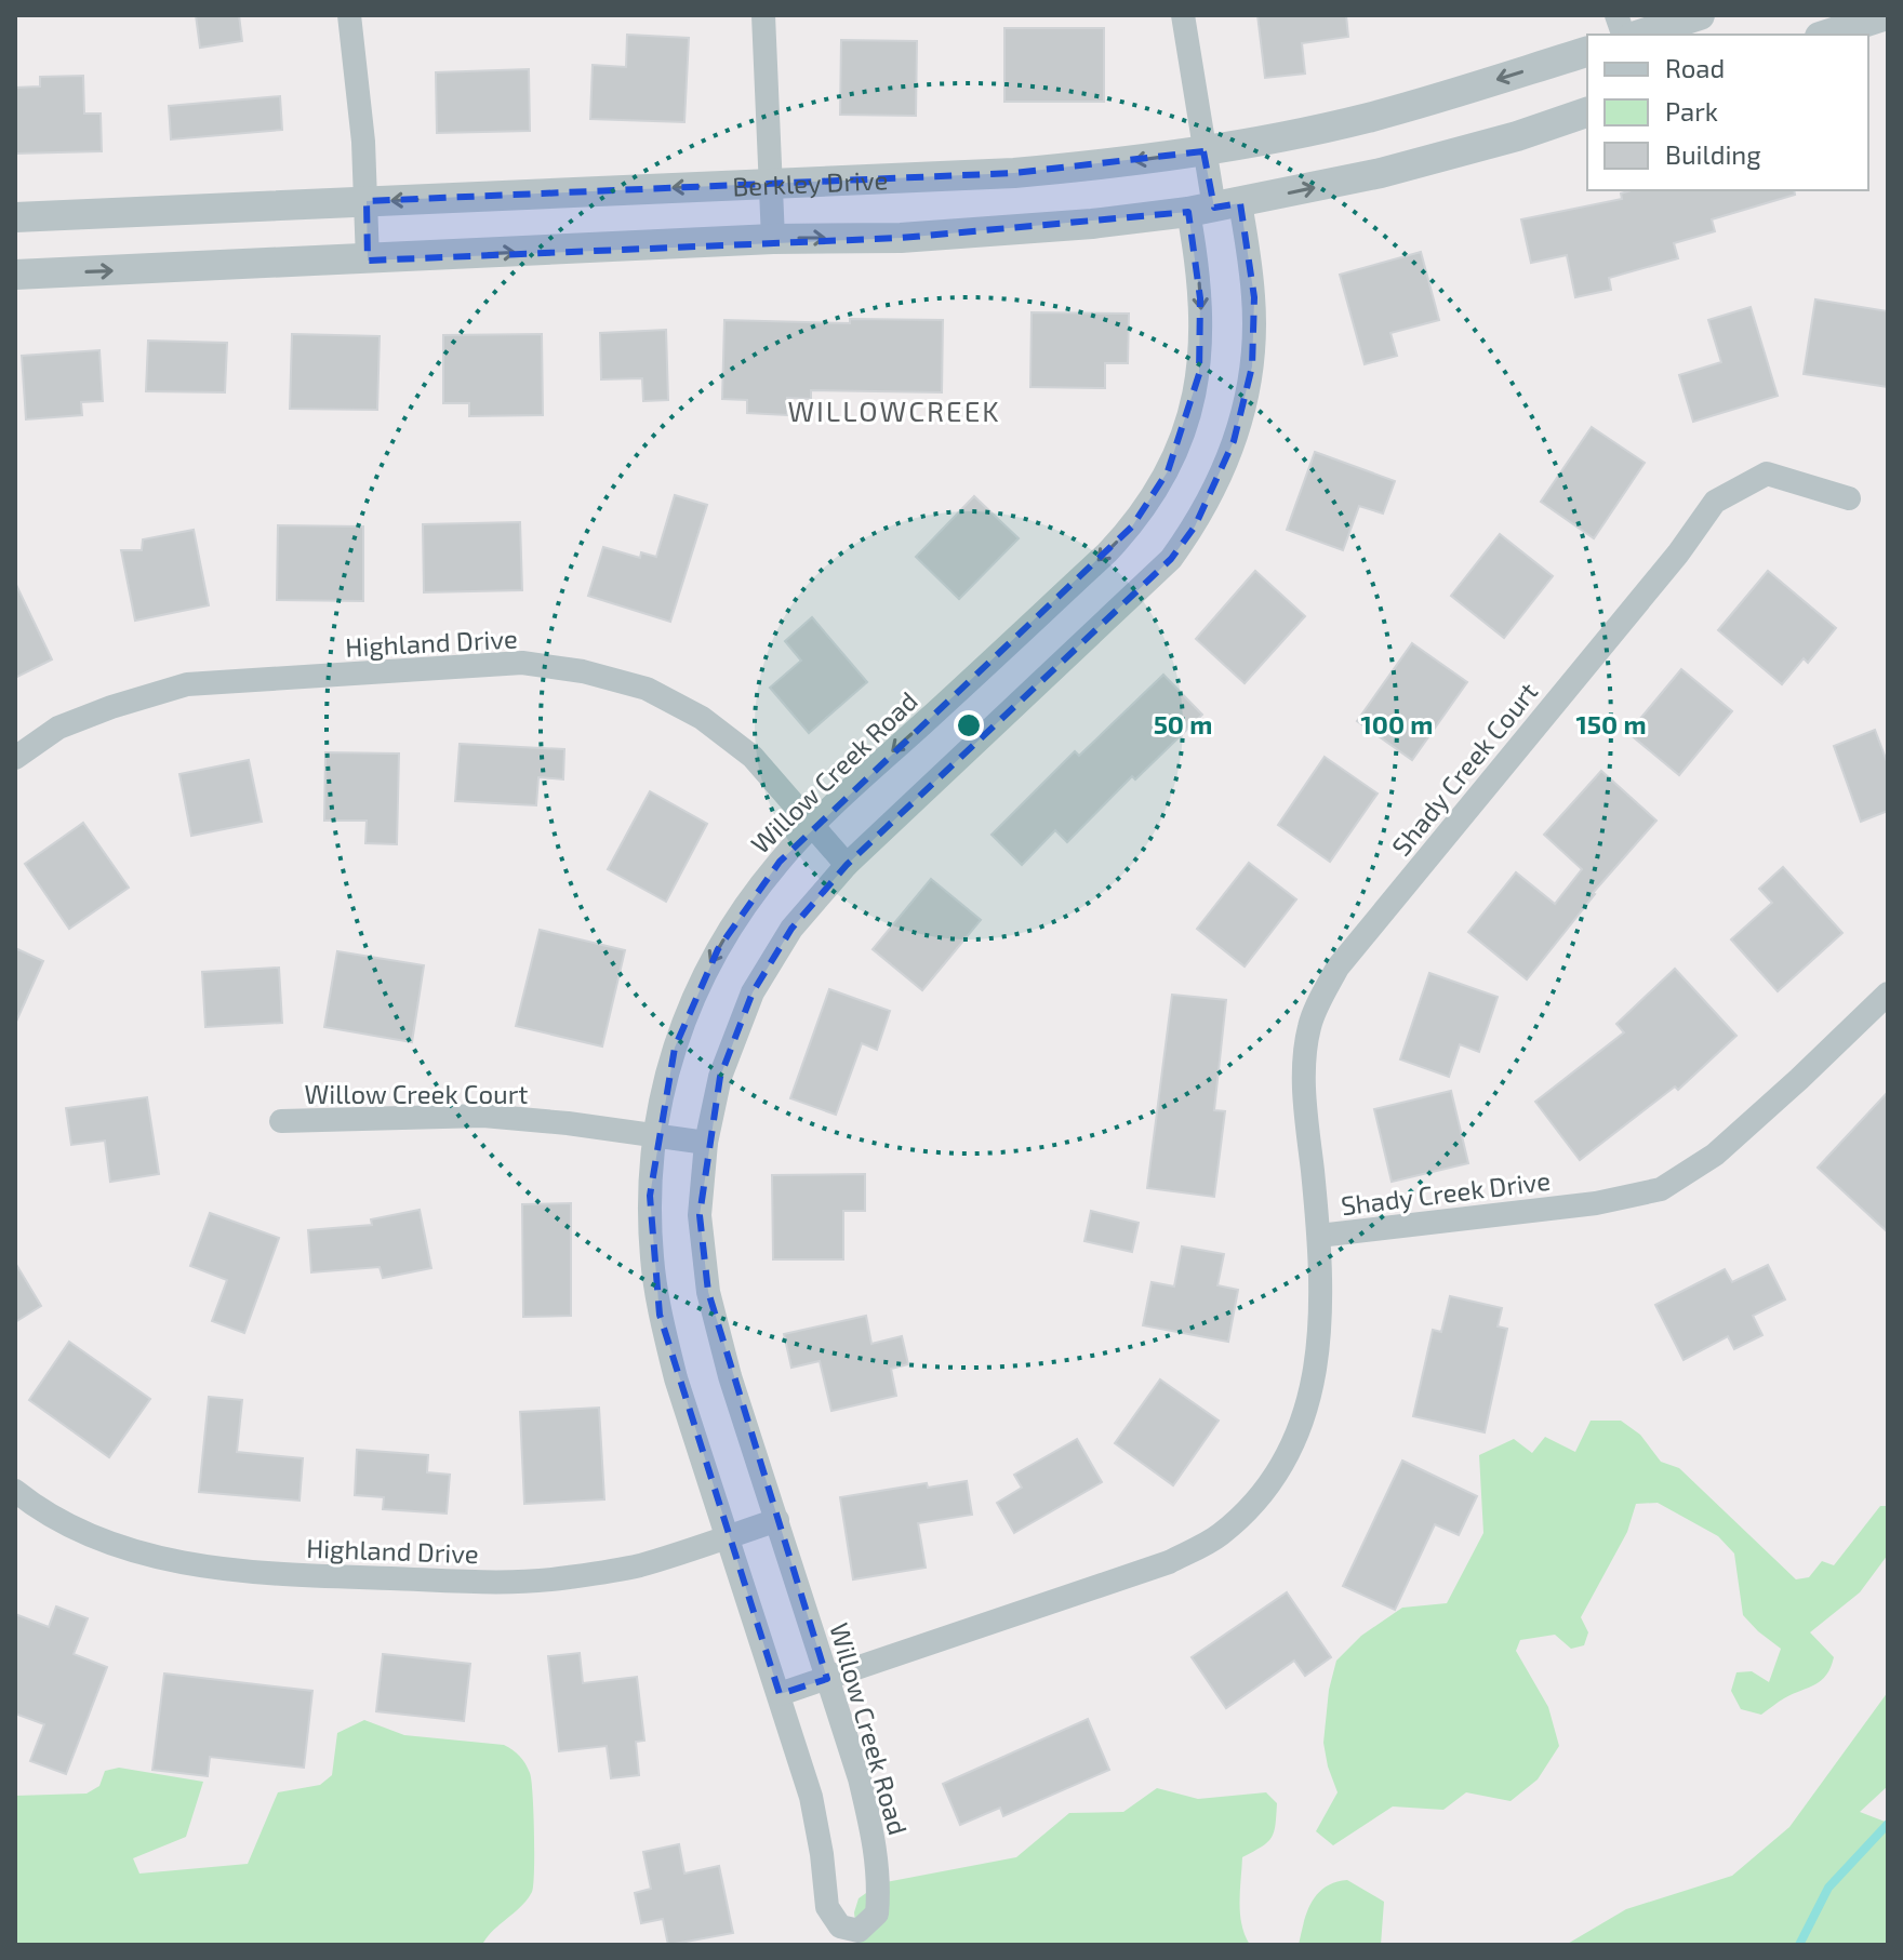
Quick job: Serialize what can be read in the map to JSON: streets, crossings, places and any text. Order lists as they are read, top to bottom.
{
  "streets": {
    "street": [
      "Berkley Drive",
      "Highland Drive",
      "Shady Creek Court",
      "Willow Creek Road",
      "Willow Creek Court",
      "Shady Creek Drive"
    ]
  },
  "crossings": [
    ["Berkley Drive", "Willow Creek Road"],
    ["Highland Drive", "Willow Creek Road"],
    ["Shady Creek Court", "Shady Creek Drive"],
    ["Willow Creek Road", "Willow Creek Court"],
    ["Willow Creek Road", "Shady Creek Drive"]
  ],
  "districts": ["WILLOWCREEK"],
  "legend": ["Road", "Park", "Building"],
  "rings": ["50 m", "100 m", "150 m"]
}
